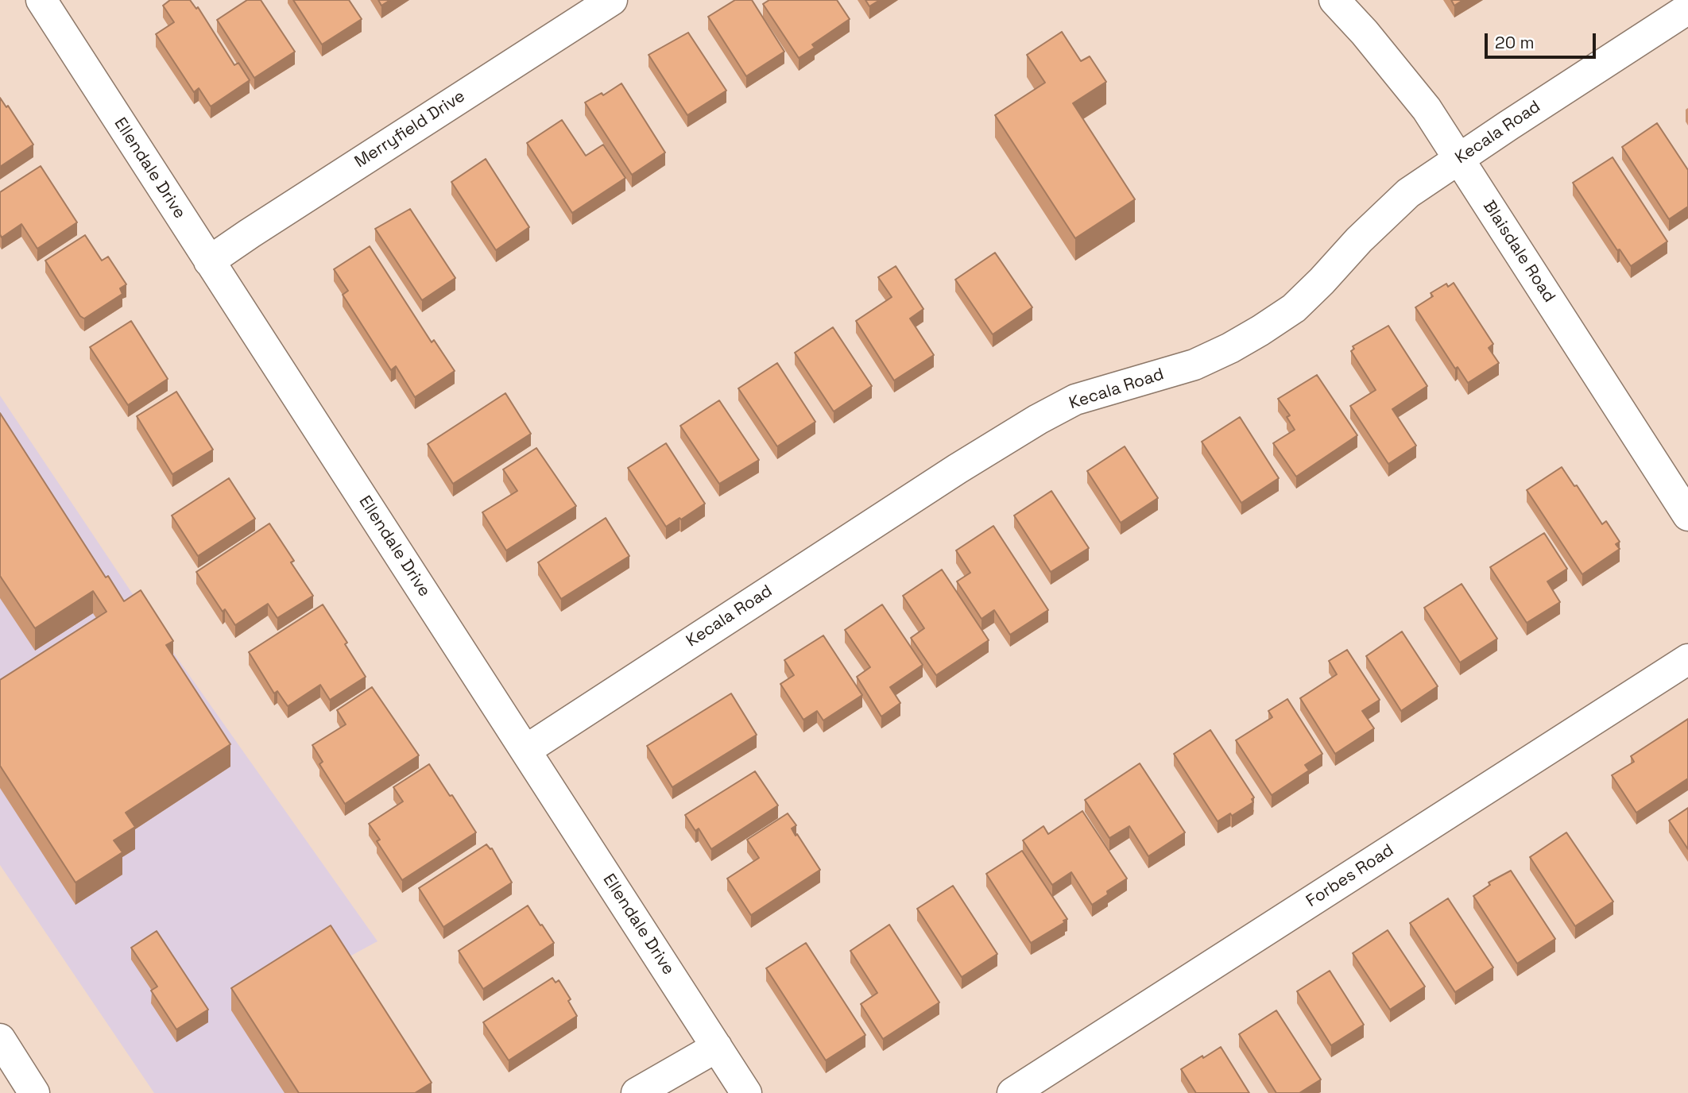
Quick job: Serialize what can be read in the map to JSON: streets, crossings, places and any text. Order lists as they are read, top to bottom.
{
  "streets": {
    "street": [
      "Merryfield Drive",
      "Kecala Road",
      "Ellendale Drive",
      "Blaisdale Road",
      "Forbes Road"
    ]
  },
  "crossings": [
    ["Merryfield Drive", "Ellendale Drive"],
    ["Kecala Road", "Ellendale Drive"],
    ["Kecala Road", "Blaisdale Road"]
  ],
  "scale_bar": "20 m"
}
